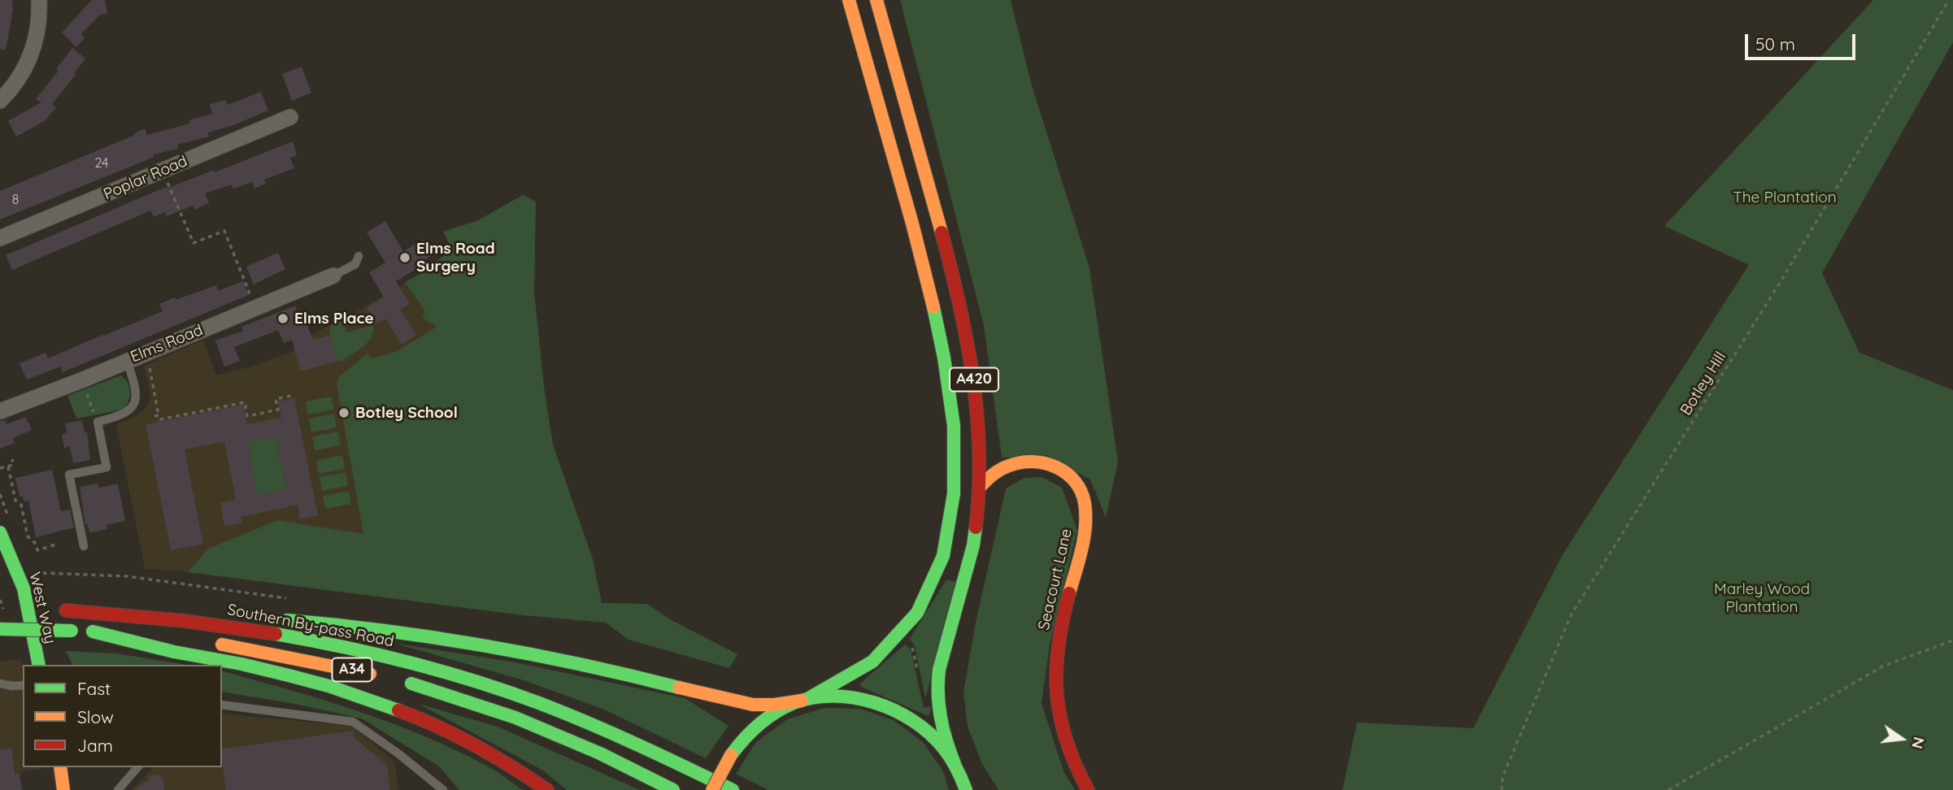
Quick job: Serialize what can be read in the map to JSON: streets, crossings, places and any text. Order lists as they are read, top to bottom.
{
  "streets": {
    "main road": [
      "A420",
      "Seacourt Lane",
      "West Way",
      "Southern By-pass Road",
      "A34"
    ],
    "street": ["Poplar Road", "Elms Road"],
    "path": ["Botley Hill"]
  },
  "crossings": [
    ["A420", "Seacourt Lane"]
  ],
  "parks": ["The Plantation", "Marley Wood Plantation"],
  "places": ["Elms Road Surgery", "Elms Place", "Botley School"],
  "house_numbers": ["24", "8"],
  "legend": ["Fast", "Slow", "Jam"],
  "scale_bar": "50 m",
  "north": "right"
}
